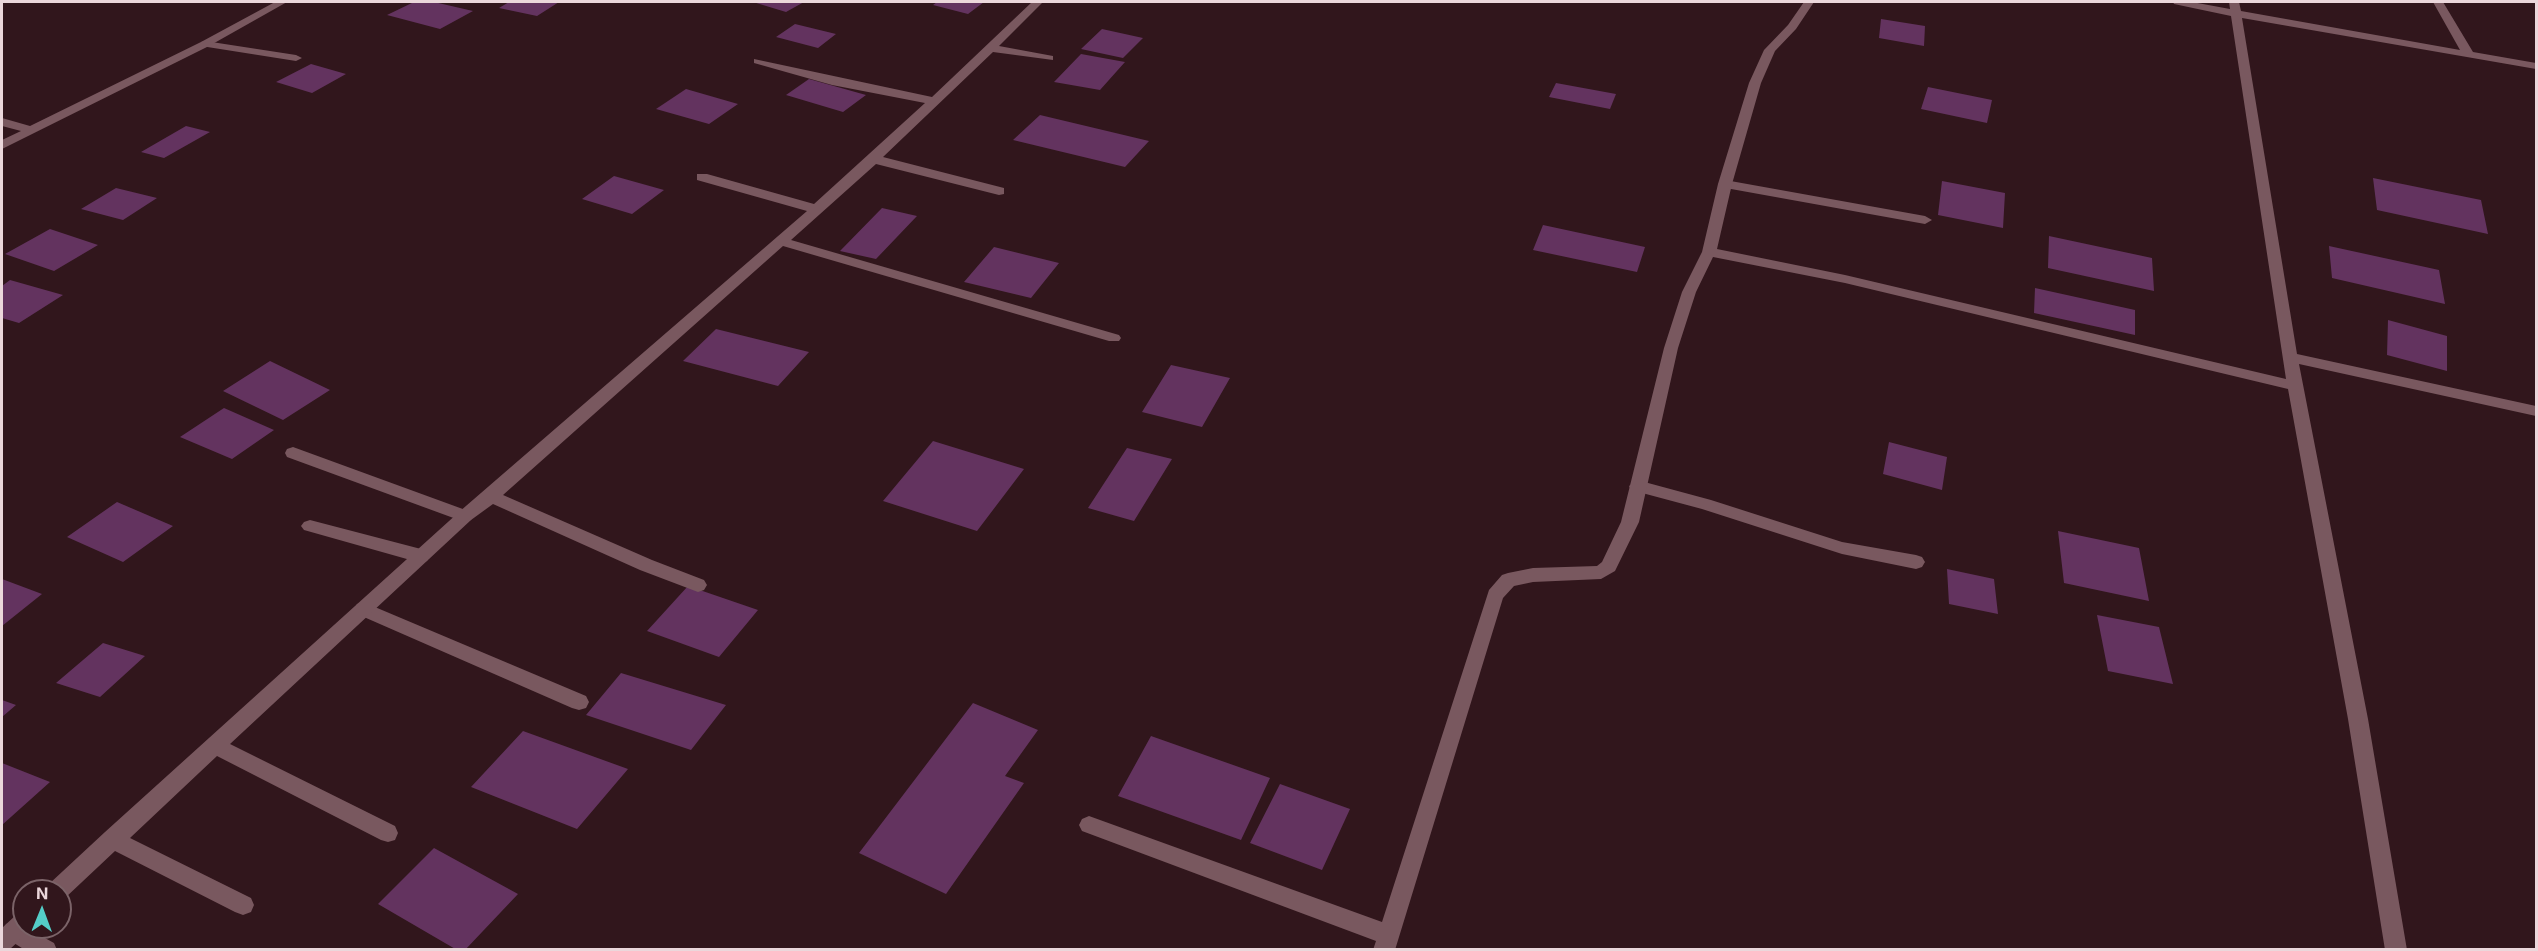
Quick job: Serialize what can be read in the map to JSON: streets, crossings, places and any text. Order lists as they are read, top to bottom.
{
  "north": "top"
}
